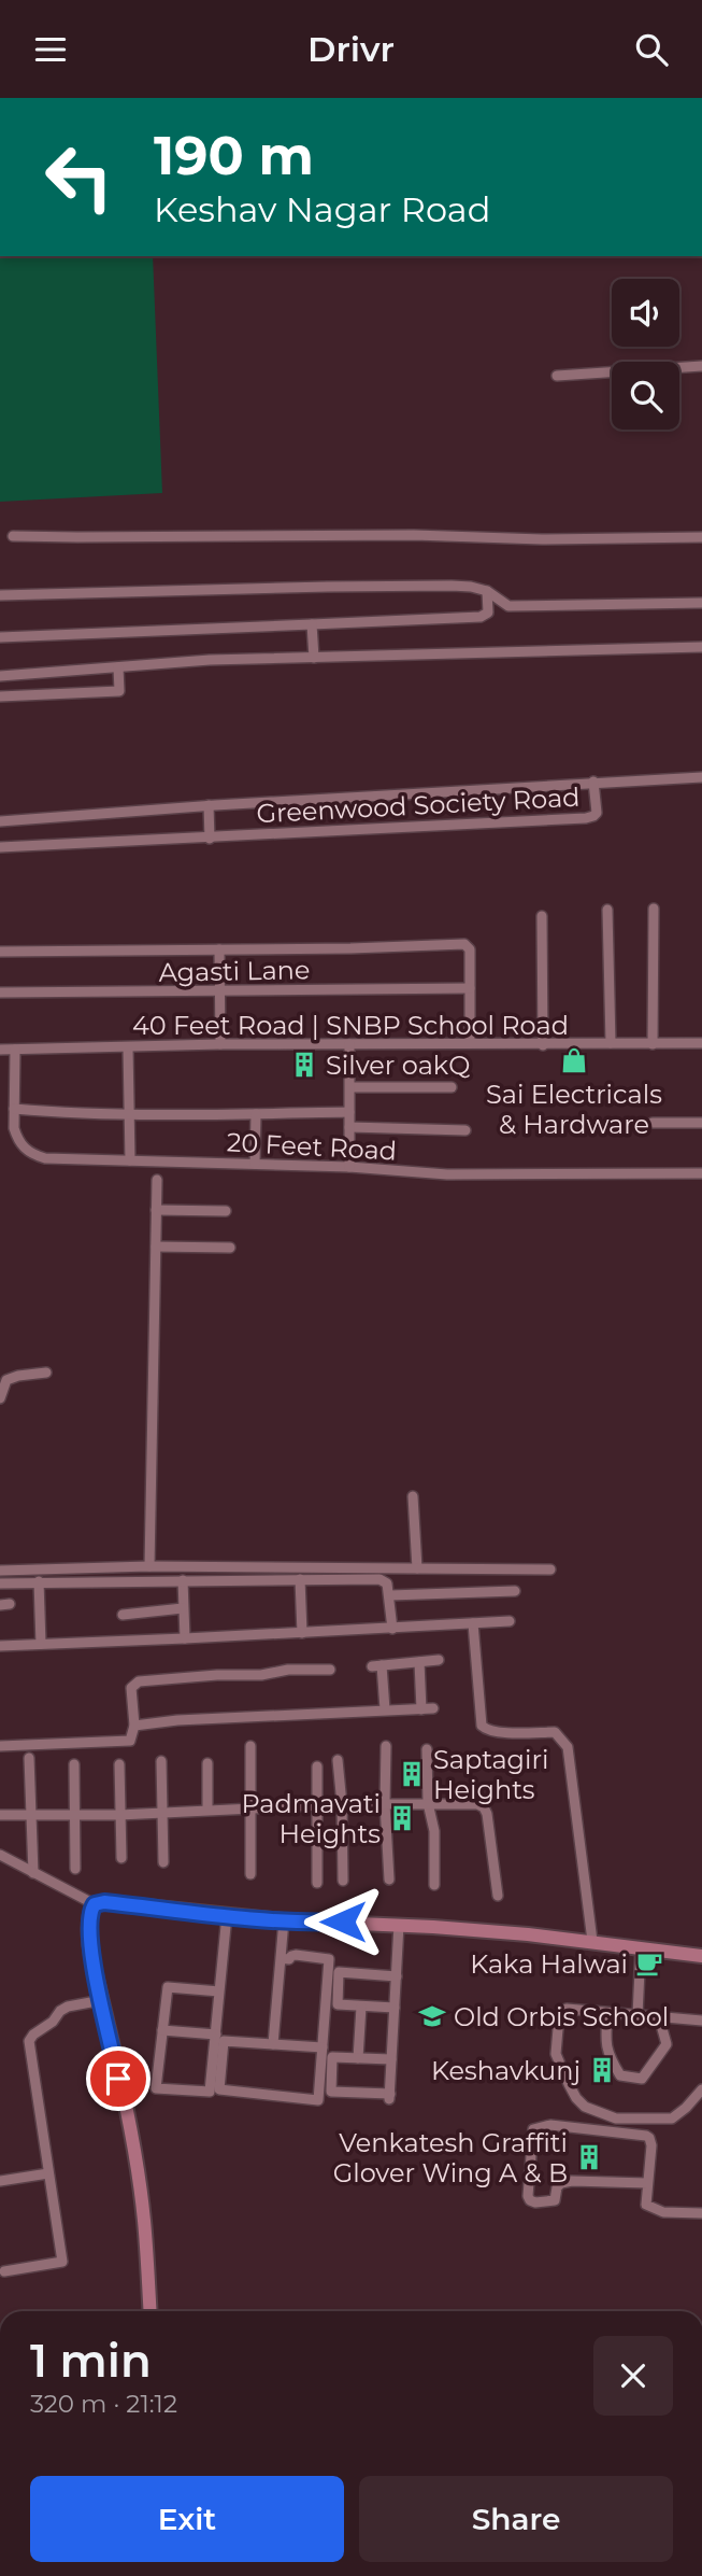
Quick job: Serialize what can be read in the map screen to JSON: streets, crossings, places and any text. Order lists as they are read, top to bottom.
{
  "streets": {
    "street": [
      "Greenwood Society Road",
      "Agasti Lane",
      "40 Feet Road | SNBP School Road",
      "20 Feet Road"
    ]
  },
  "crossings": [
    ["40 Feet Road | SNBP School Road", "20 Feet Road"]
  ],
  "places": {
    "shop": ["Sai Electricals & Hardware"],
    "building": [
      "Silver oakQ",
      "Saptagiri Heights",
      "Padmavati Heights",
      "Keshavkunj",
      "Venkatesh Graffiti Glover Wing A & B"
    ],
    "cafe": ["Kaka Halwai"],
    "school or university": ["Old Orbis School"]
  },
  "page": {
    "header": "Drivr",
    "turn": ["190 m", "Keshav Nagar Road"],
    "heading": ["1 min", "320 m · 21:12"],
    "buttons": ["Exit", "Share"]
  }
}
